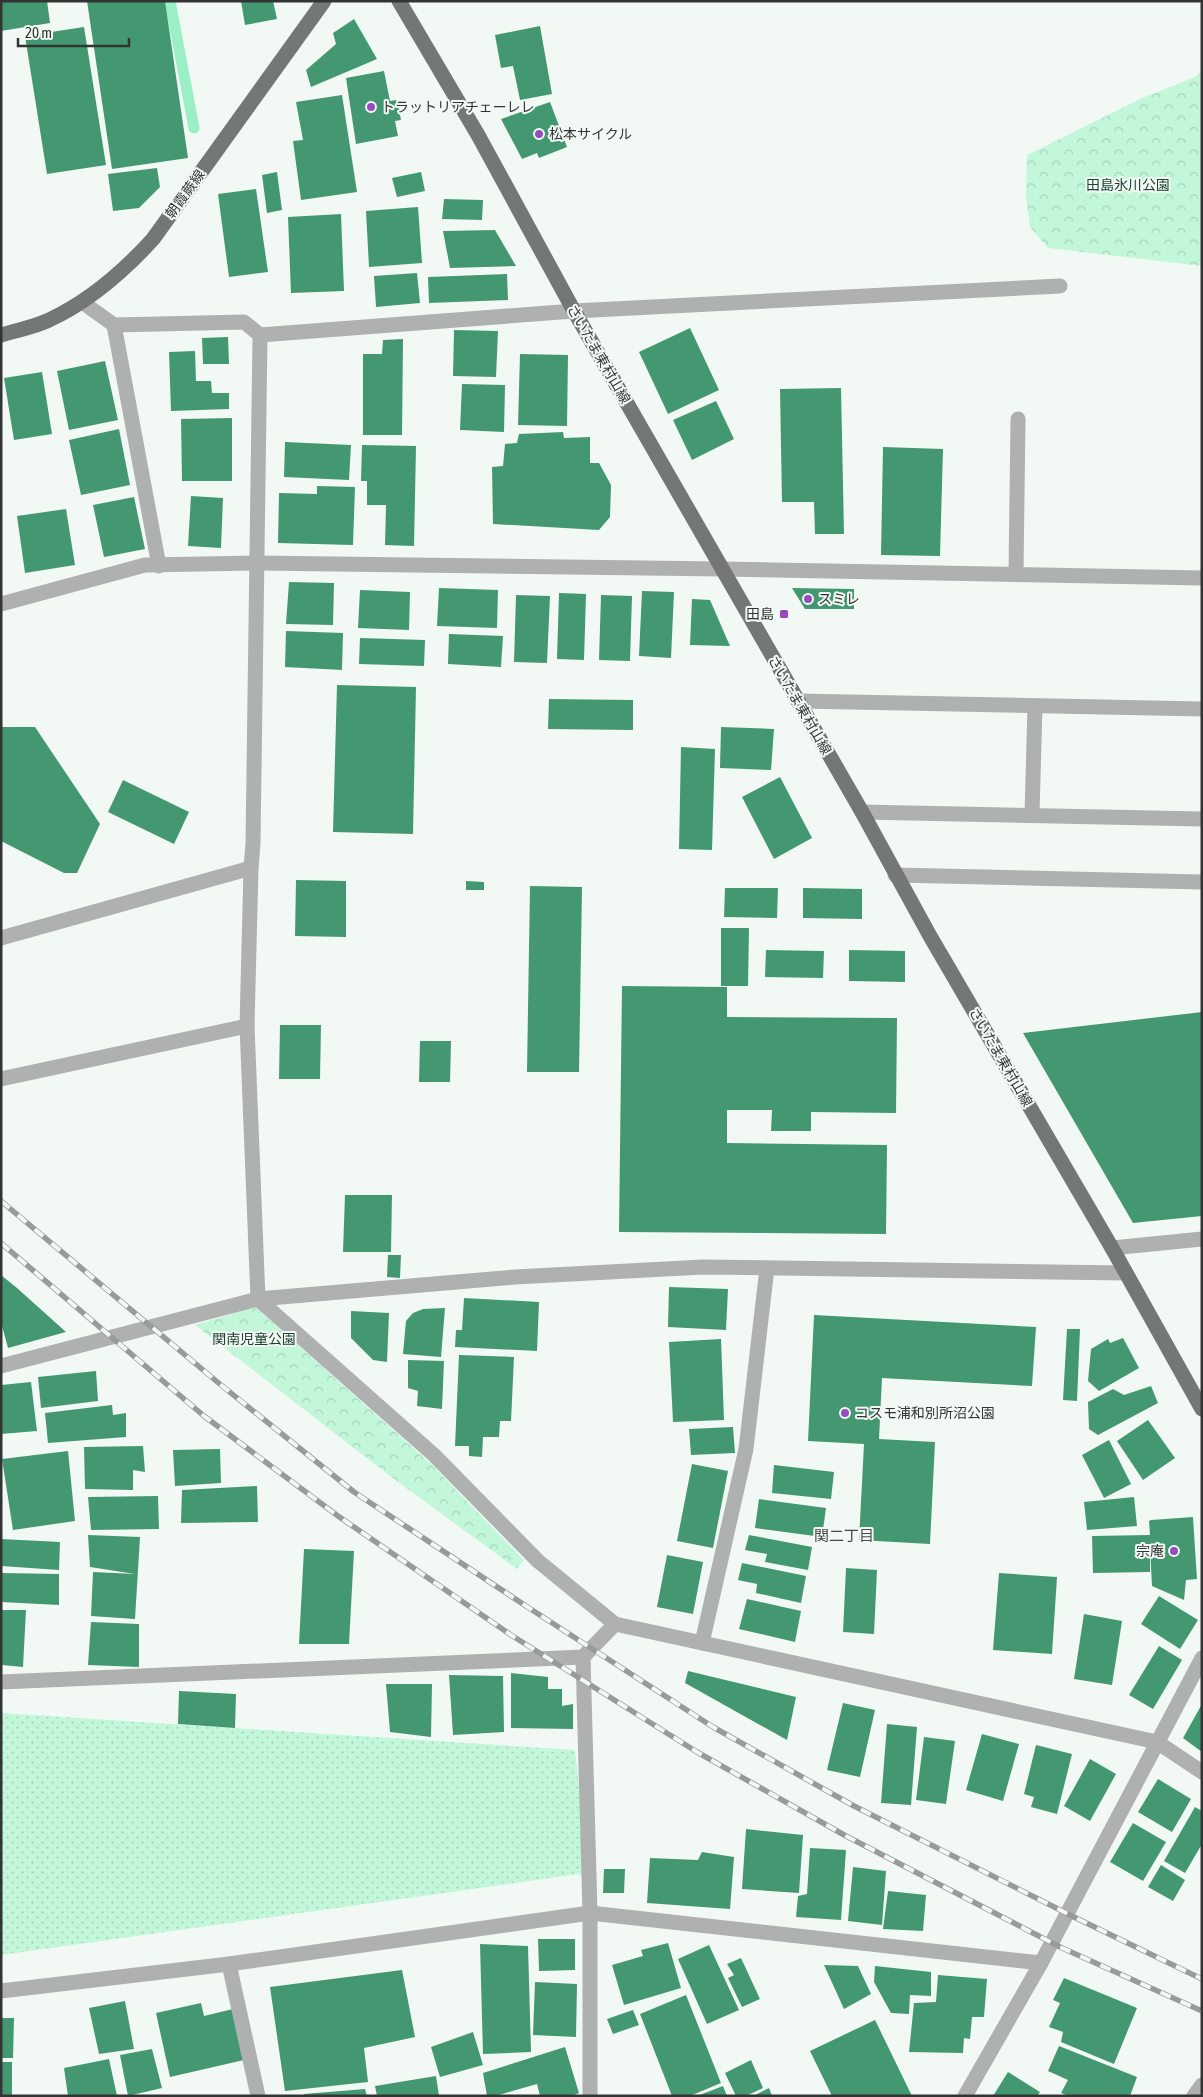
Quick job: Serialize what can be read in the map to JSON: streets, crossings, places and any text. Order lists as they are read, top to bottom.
{
  "streets": {
    "main road": ["朝霞蕨線", "さいたま東村山線"]
  },
  "districts": ["関二丁目"],
  "parks": ["田島氷川公園", "関南児童公園"],
  "places": {
    "other": [
      "トラットリアチェーレレ",
      "松本サイクル",
      "スミレ",
      "コスモ浦和別所沼公園",
      "宗庵"
    ],
    "transit": ["田島"]
  },
  "scale_bar": "20 m"
}
